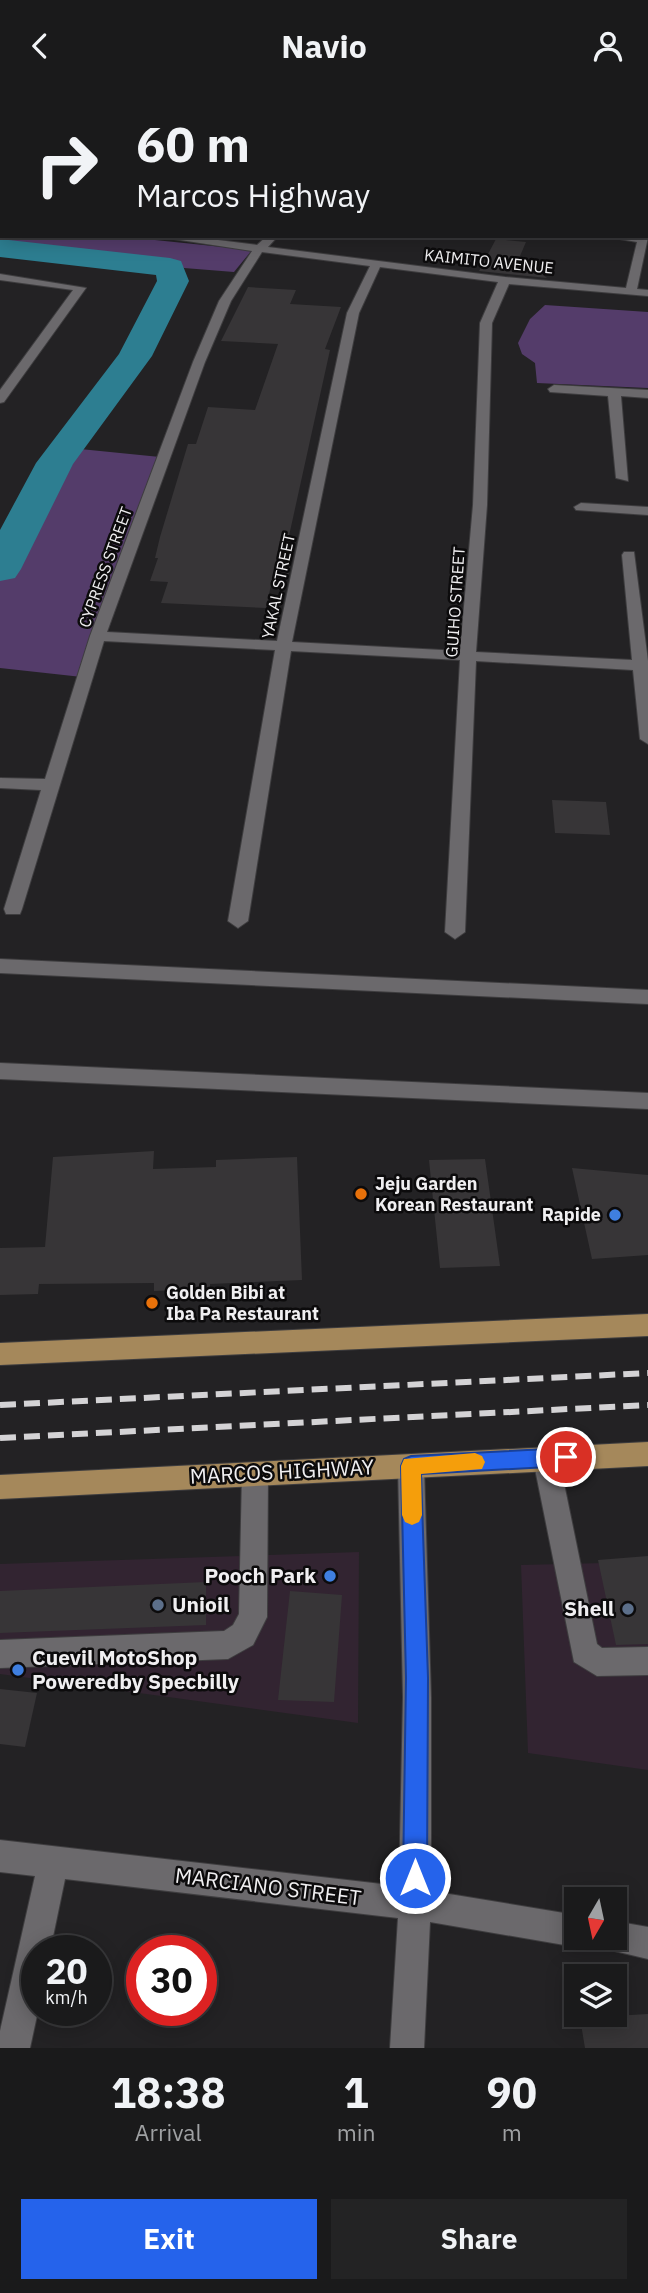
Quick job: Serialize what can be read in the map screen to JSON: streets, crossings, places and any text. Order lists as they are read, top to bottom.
{
  "streets": {
    "main road": ["MARCOS HIGHWAY"],
    "street": [
      "KAIMITO AVENUE",
      "CYPRESS STREET",
      "YAKAL STREET",
      "GUIHO STREET",
      "MARCIANO STREET"
    ]
  },
  "crossings": [
    ["KAIMITO AVENUE", "CYPRESS STREET"],
    ["KAIMITO AVENUE", "YAKAL STREET"],
    ["KAIMITO AVENUE", "GUIHO STREET"]
  ],
  "places": [
    "Jeju Garden Korean Restaurant",
    "Rapide",
    "Golden Bibi at Iba Pa Restaurant",
    "Pooch Park",
    "Unioil",
    "Shell",
    "Cuevil MotoShop Poweredby Specbilly"
  ],
  "north": "bottom",
  "page": {
    "header": "Navio",
    "turn": ["60 m", "Marcos Highway"],
    "speed": "20 km/h",
    "limit": "30",
    "eta": [
      "18:38",
      "Arrival",
      "1",
      "min",
      "90",
      "m"
    ],
    "buttons": ["Exit", "Share"]
  }
}
